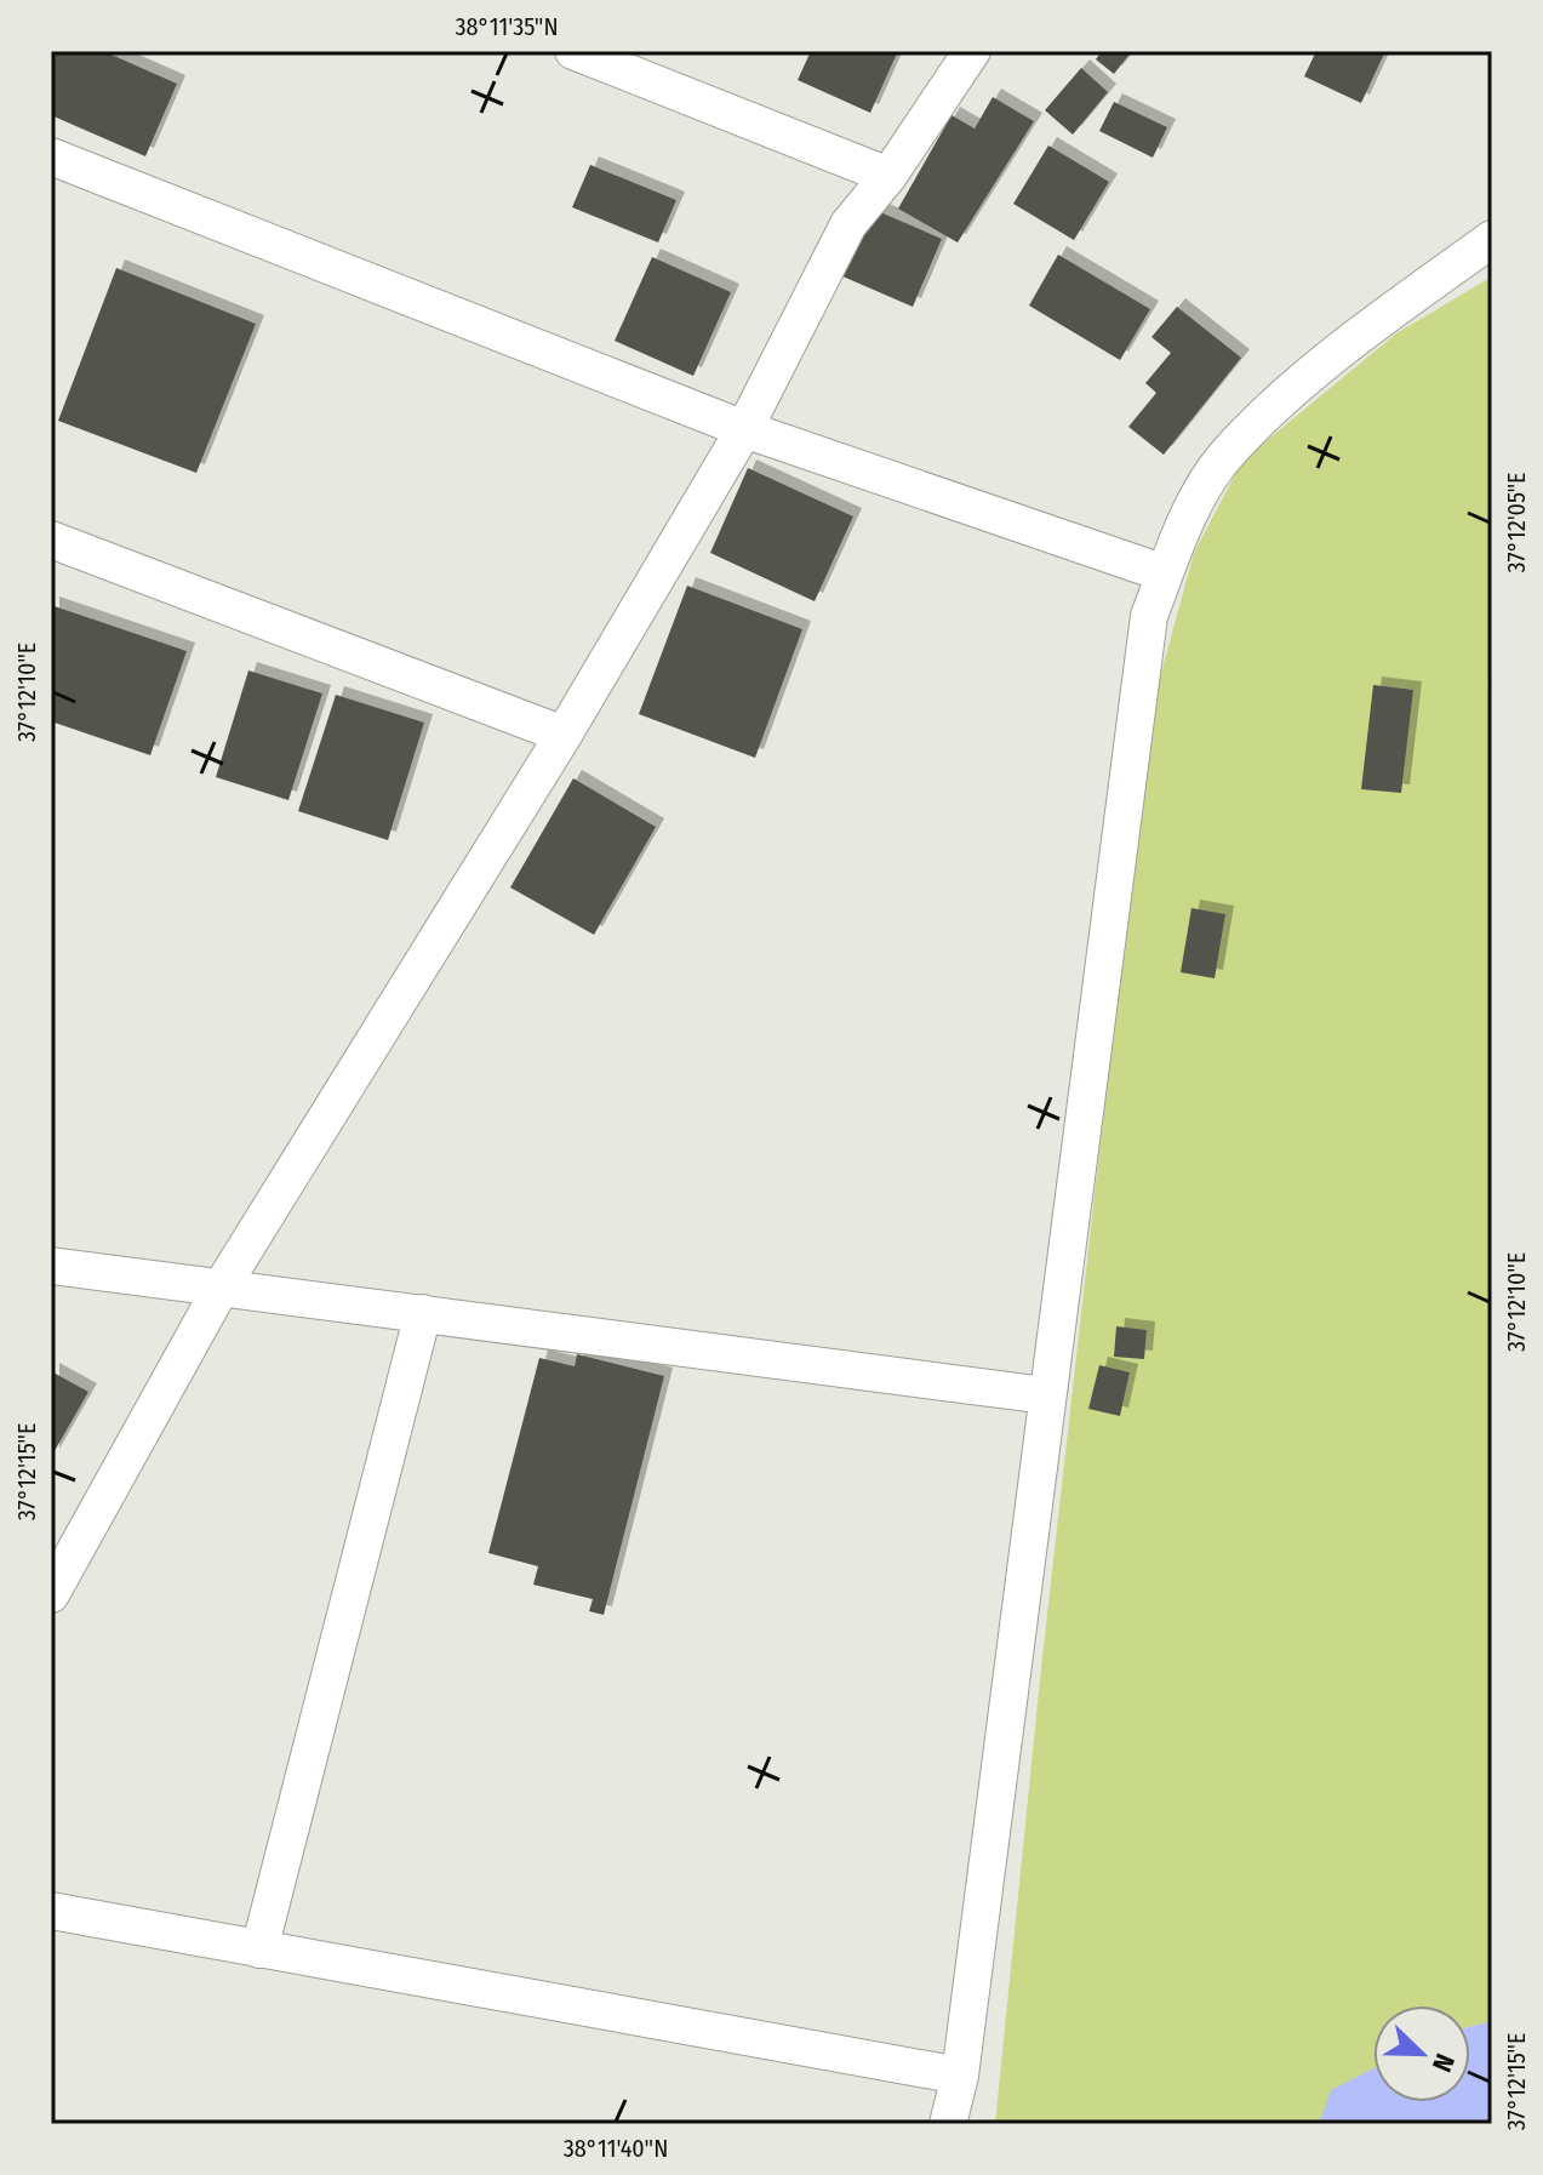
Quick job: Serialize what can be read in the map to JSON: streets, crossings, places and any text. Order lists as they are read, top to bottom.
{
  "north": "bottom right",
  "coordinates": [
    "38°11'35\"N",
    "37°12'05\"E",
    "37°12'10\"E",
    "37°12'15\"E",
    "38°11'40\"N"
  ]
}
